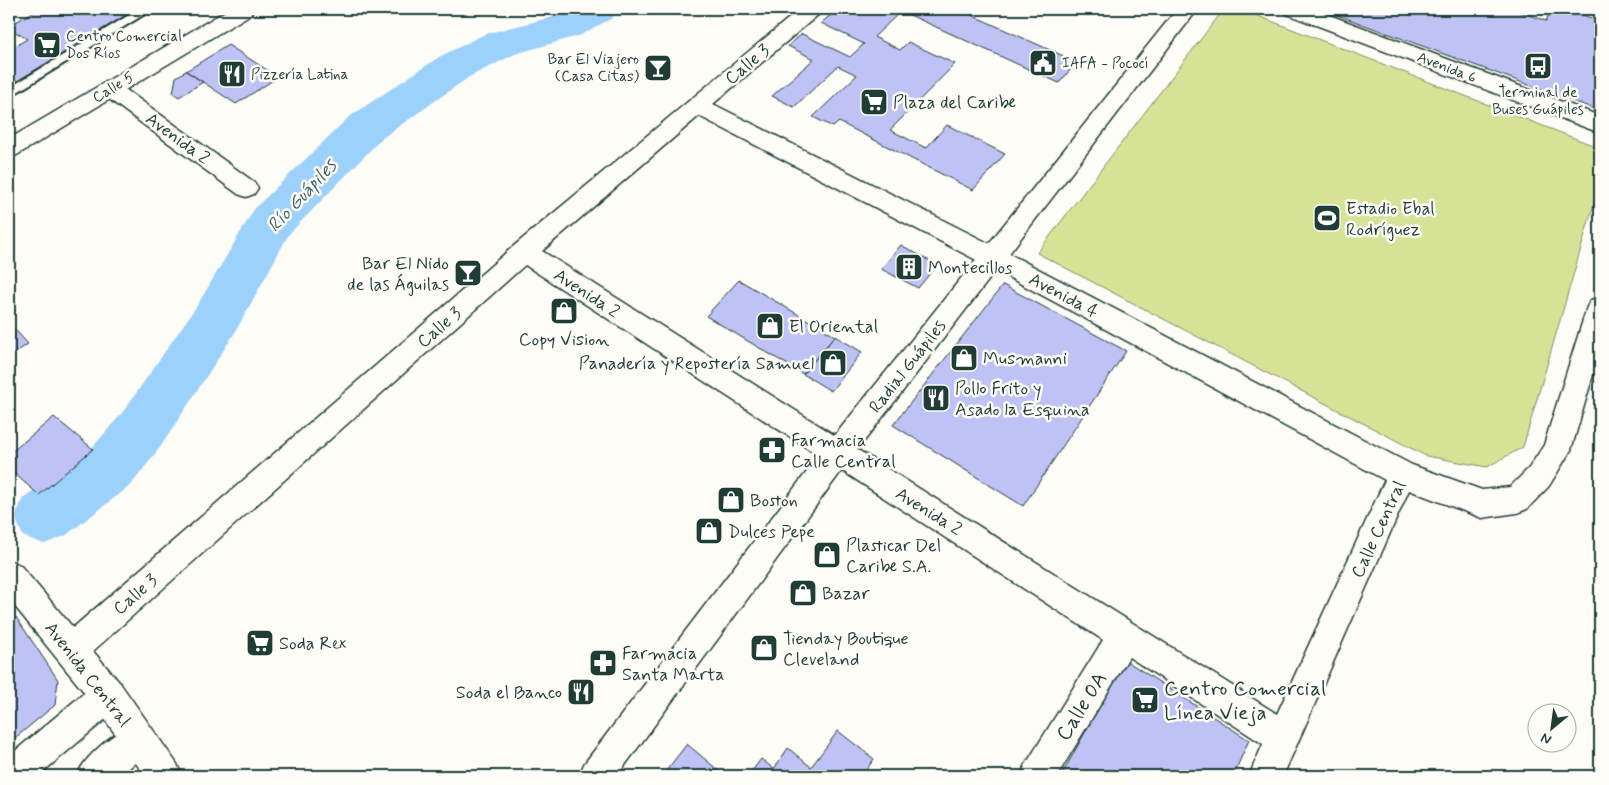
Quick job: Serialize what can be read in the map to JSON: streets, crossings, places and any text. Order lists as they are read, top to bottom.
{
  "streets": {
    "street": [
      "Calle 3",
      "Avenida 6",
      "Calle 5",
      "Avenida 2",
      "Avenida 4",
      "Radial Guápiles",
      "Calle Central",
      "Avenida Central",
      "Calle 0A"
    ]
  },
  "crossings": [
    ["Calle 3", "Avenida 2"],
    ["Calle 3", "Avenida 4"],
    ["Calle 3", "Avenida Central"],
    ["Calle 5", "Avenida 2"],
    ["Avenida 2", "Radial Guápiles"],
    ["Avenida 2", "Calle Central"],
    ["Avenida 2", "Calle 0A"],
    ["Avenida 4", "Radial Guápiles"],
    ["Avenida 4", "Calle Central"]
  ],
  "water": ["Río Guápiles"],
  "places": {
    "supermarket": [
      "Centro Comercial Dos Ríos",
      "Plaza del Caribe",
      "Soda Rex",
      "Centro Comercial Línea Vieja"
    ],
    "public building": ["IAFA - Pococí"],
    "bus stop": ["Terminal de Buses Guápiles"],
    "bar": ["Bar El Viajero (Casa Citas)", "Bar El Nido de las Águilas"],
    "restaurant": ["Pizzería Latina", "Pollo Frito y Asado la Esquina", "Soda el Banco"],
    "sports": ["Estadio Ebal Rodríguez"],
    "building": ["Montecillos"],
    "shop": [
      "Copy Vision",
      "El Oriental",
      "Musmanni",
      "Panadería y Repostería Samuel",
      "Boston",
      "Dulces Pepe",
      "Plasticar Del Caribe S.A.",
      "Bazar",
      "Tienday Boutique Cleveland"
    ],
    "pharmacy": ["Farmacia Calle Central", "Farmacia Santa Marta"]
  },
  "north": "bottom left"
}
